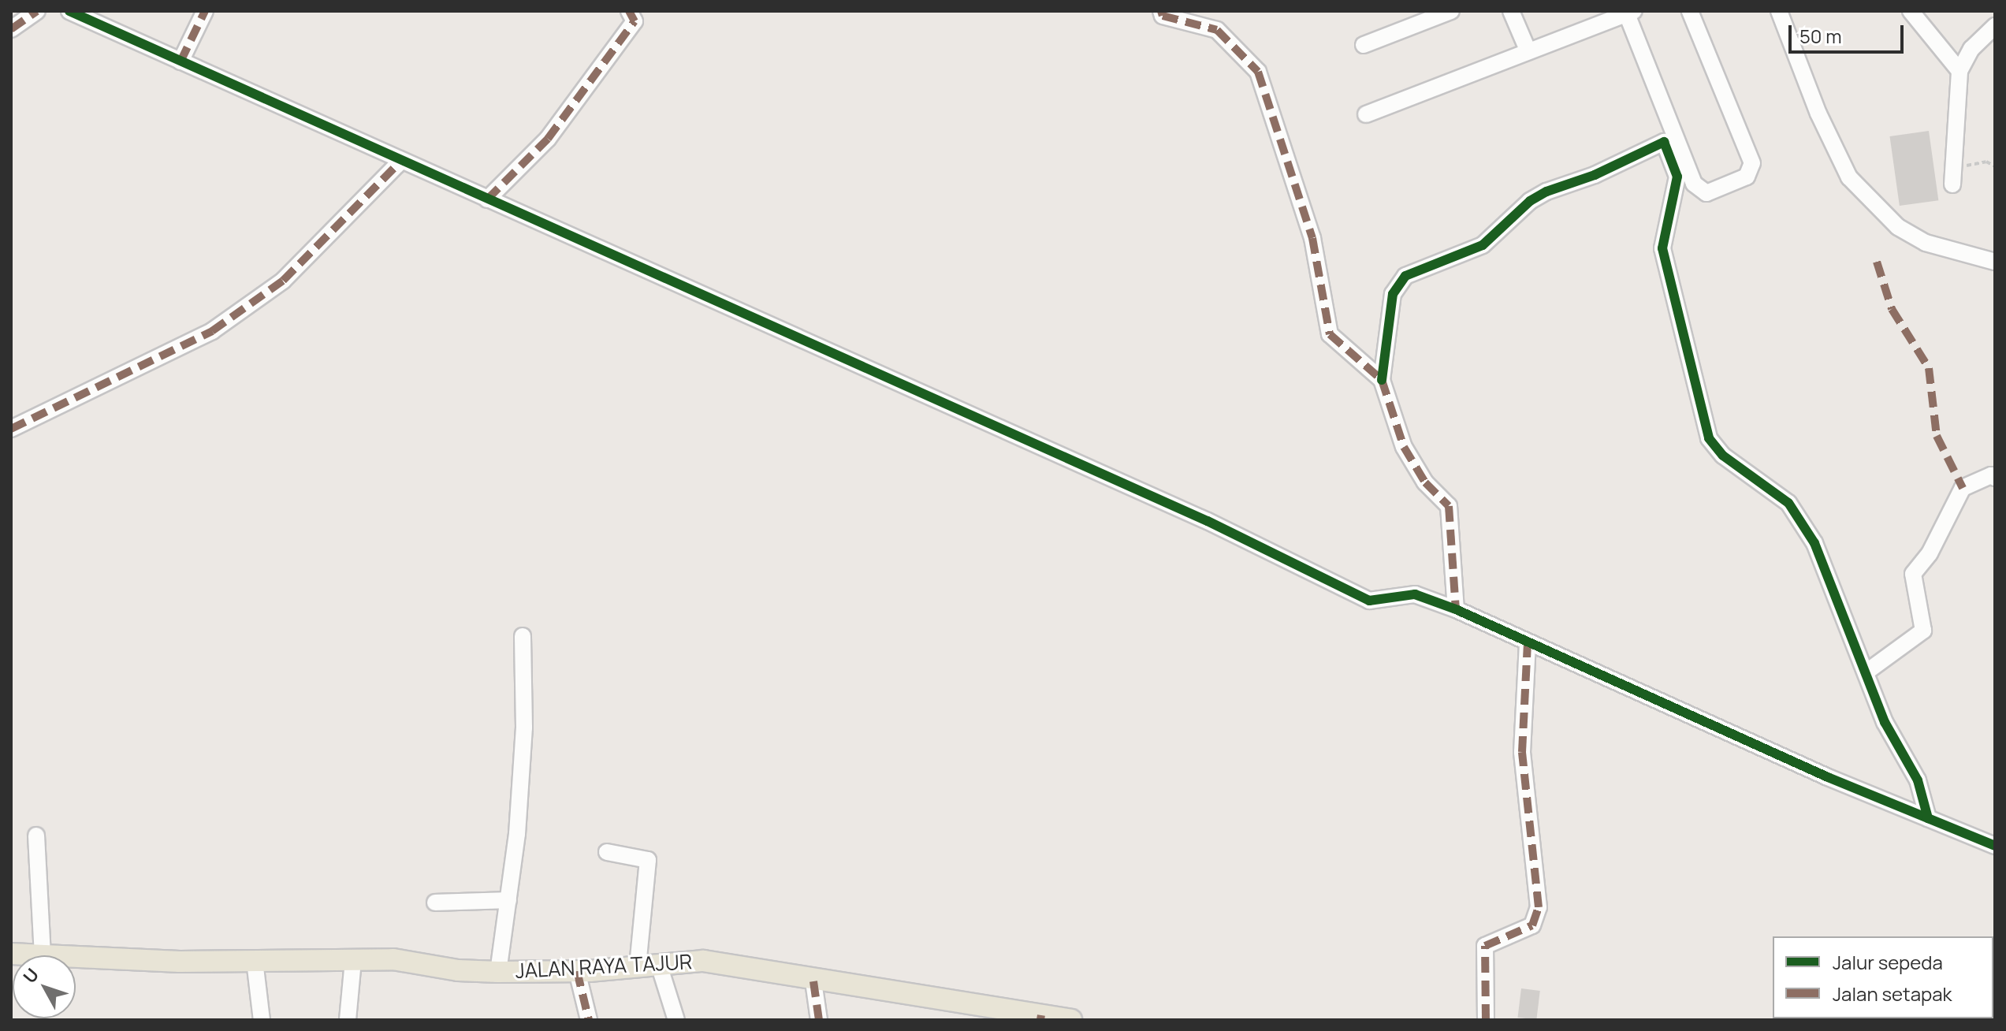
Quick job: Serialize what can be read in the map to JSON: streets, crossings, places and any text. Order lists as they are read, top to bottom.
{
  "streets": {
    "main road": ["JALAN RAYA TAJUR"]
  },
  "legend": ["Jalur sepeda", "Jalan setapak"],
  "scale_bar": "50 m",
  "north": "top left"
}
